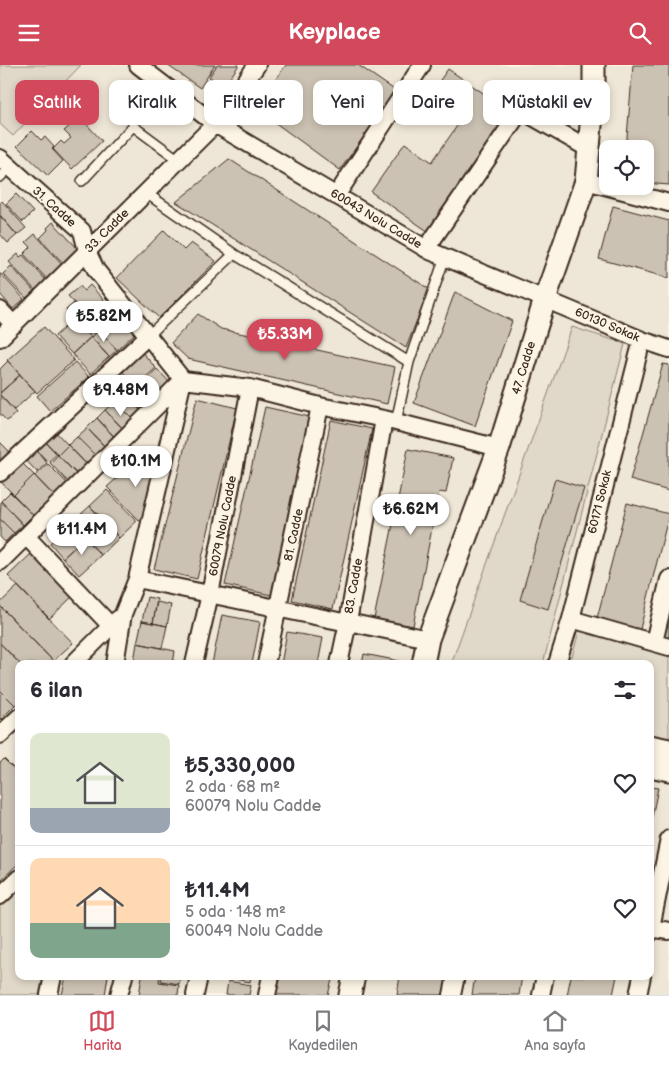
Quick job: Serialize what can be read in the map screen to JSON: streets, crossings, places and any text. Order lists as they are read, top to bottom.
{
  "streets": {
    "street": [
      "31. Cadde",
      "60043 Nolu Cadde",
      "33. Cadde",
      "60130 Sokak",
      "47. Cadde",
      "60171 Sokak",
      "60079 Nolu Cadde",
      "81. Cadde",
      "83. Cadde"
    ]
  },
  "crossings": [
    ["31. Cadde", "33. Cadde"],
    ["60043 Nolu Cadde", "60130 Sokak"],
    ["60043 Nolu Cadde", "47. Cadde"],
    ["60130 Sokak", "47. Cadde"],
    ["60130 Sokak", "60171 Sokak"]
  ],
  "page": {
    "header": "Keyplace",
    "chip": [
      "Satılık",
      "Kiralık",
      "Filtreler",
      "Yeni",
      "Daire",
      "Müstakil ev"
    ],
    "price": [
      "₺5.82M",
      "₺5.33M",
      "₺9.48M",
      "₺10.1M",
      "₺6.62M",
      "₺11.4M"
    ],
    "heading": "6 ilan",
    "list": [
      {
        "name": "₺5,330,000",
        "note": "2 oda · 68 m² · 60079 Nolu Cadde"
      },
      {
        "name": "₺11.4M",
        "note": "5 oda · 148 m² · 60049 Nolu Cadde"
      }
    ],
    "tabs": ["Harita", "Kaydedilen", "Ana sayfa"]
  }
}
